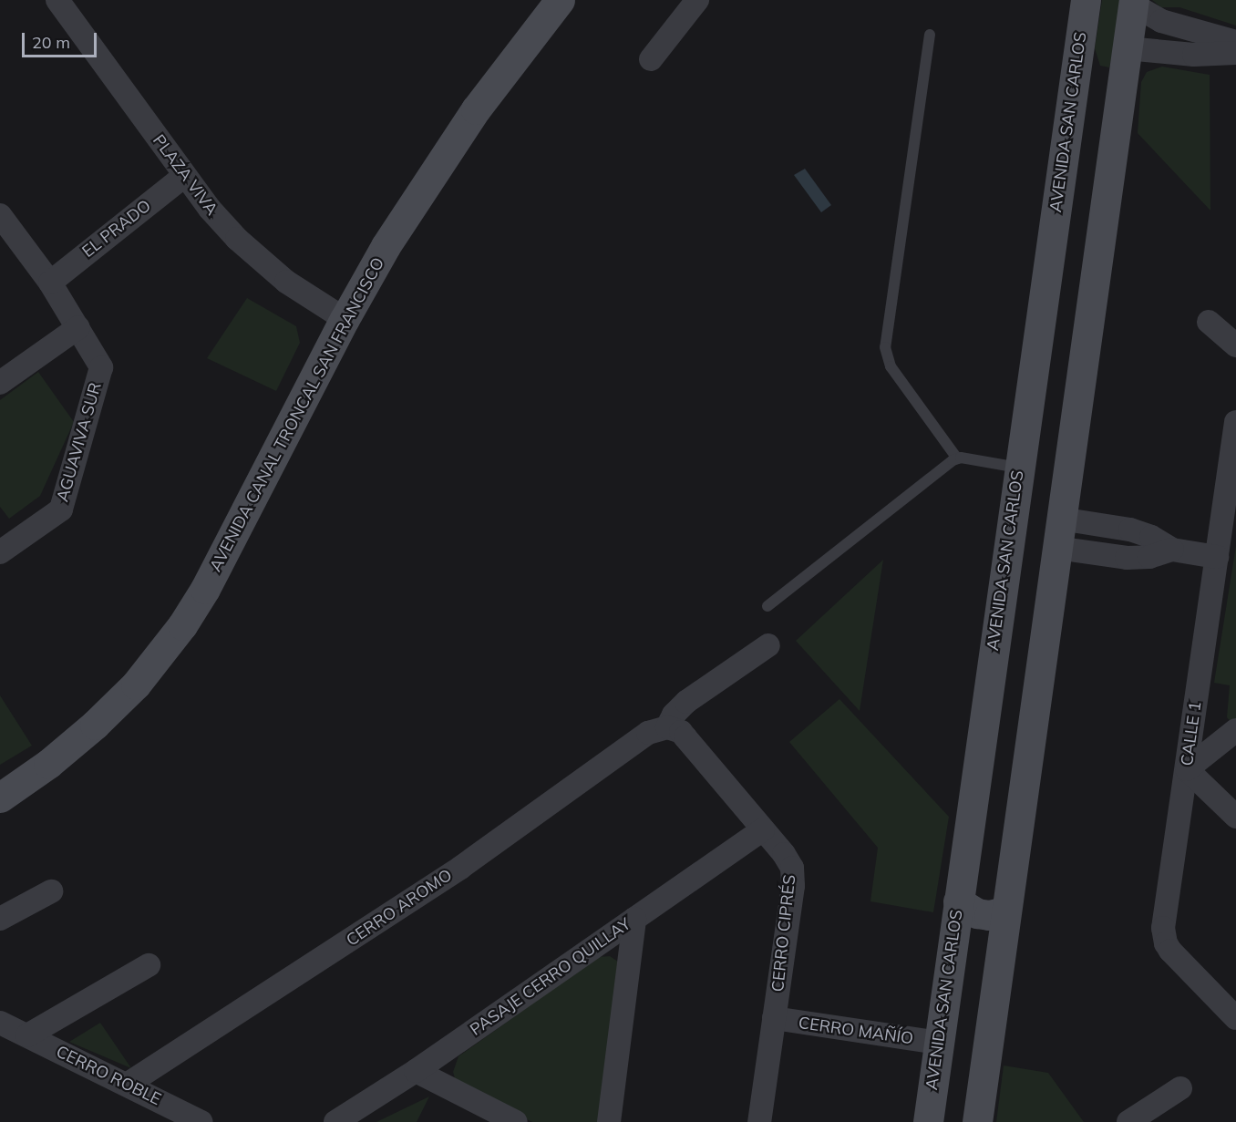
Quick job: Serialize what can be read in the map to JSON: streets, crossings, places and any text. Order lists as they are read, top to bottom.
{
  "streets": {
    "main road": ["AVENIDA SAN CARLOS", "AVENIDA CANAL TRONCAL SAN FRANCISCO"],
    "street": [
      "PLAZA VIVA",
      "EL PRADO",
      "AGUAVIVA SUR",
      "CALLE 1",
      "CERRO AROMO",
      "CERRO CIPRÉS",
      "PASAJE CERRO QUILLAY",
      "CERRO MAÑÍO",
      "CERRO ROBLE"
    ]
  },
  "crossings": [
    ["AVENIDA SAN CARLOS", "CERRO MAÑÍO"],
    ["PLAZA VIVA", "EL PRADO"],
    ["PLAZA VIVA", "AVENIDA CANAL TRONCAL SAN FRANCISCO"],
    ["EL PRADO", "AGUAVIVA SUR"],
    ["CERRO AROMO", "CERRO CIPRÉS"],
    ["CERRO AROMO", "CERRO ROBLE"],
    ["CERRO CIPRÉS", "PASAJE CERRO QUILLAY"],
    ["CERRO CIPRÉS", "CERRO MAÑÍO"]
  ],
  "scale_bar": "20 m"
}
